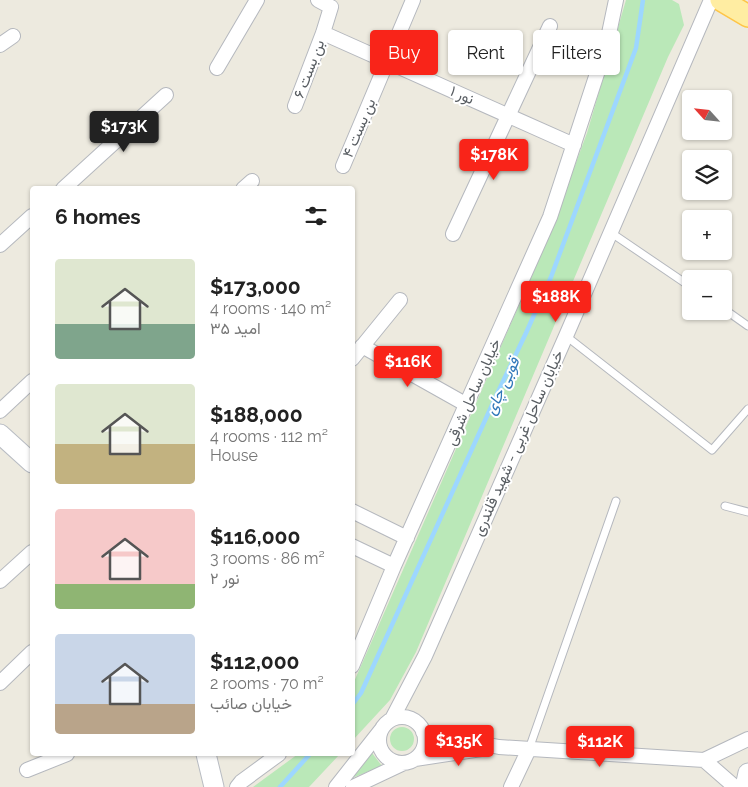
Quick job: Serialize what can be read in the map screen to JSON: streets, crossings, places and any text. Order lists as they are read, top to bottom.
{
  "streets": {
    "street": [
      "بن بست ۶",
      "نور ۱",
      "بن بست ۴",
      "خیابان ساحل شرقی",
      "خیابان ساحل غربی - شهید قلندری"
    ]
  },
  "crossings": [
    ["بن بست ۶", "نور ۱"],
    ["نور ۱", "خیابان ساحل شرقی"]
  ],
  "water": ["قوبی چای"],
  "north": "top left",
  "page": {
    "chip": ["Buy", "Rent", "Filters"],
    "map_buttons": ["+", "−"],
    "price": [
      "$173K",
      "$178K",
      "$188K",
      "$116K",
      "$135K",
      "$112K"
    ],
    "heading": "6 homes",
    "list": [
      {
        "name": "$173,000",
        "note": "4 rooms · 140 m² · امید ۳۵"
      },
      {
        "name": "$188,000",
        "note": "4 rooms · 112 m² · House"
      },
      {
        "name": "$116,000",
        "note": "3 rooms · 86 m² · نور ۲"
      },
      {
        "name": "$112,000",
        "note": "2 rooms · 70 m² · خیابان صائب"
      }
    ]
  }
}
